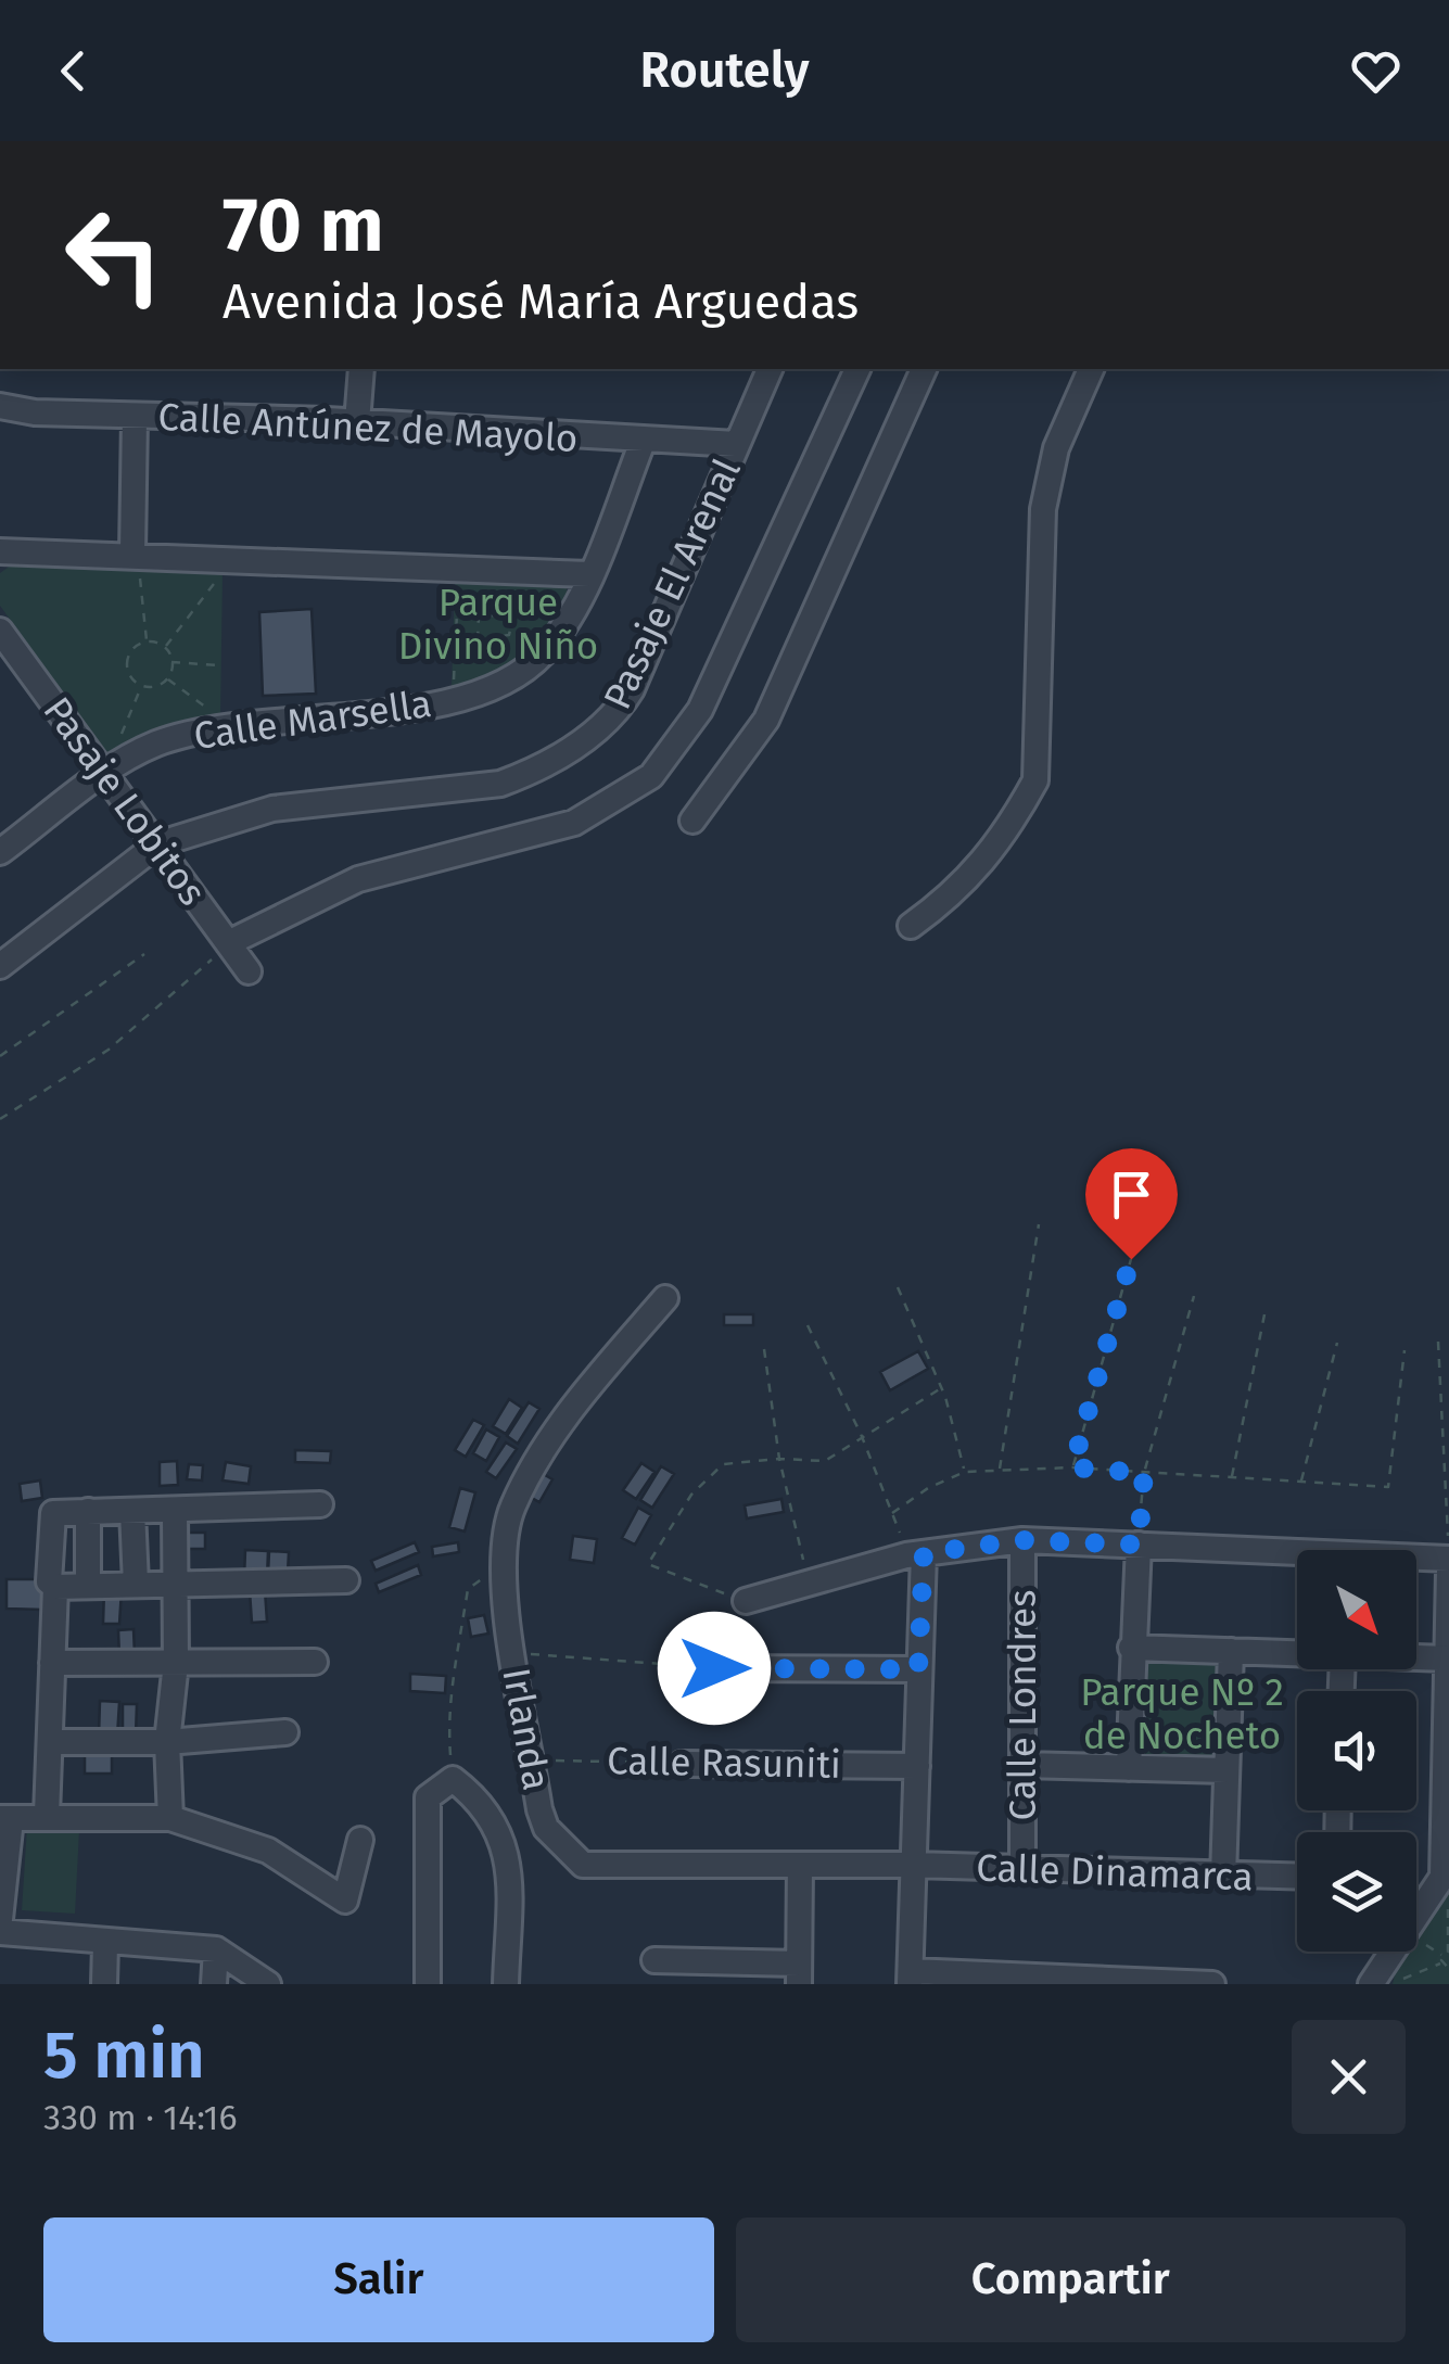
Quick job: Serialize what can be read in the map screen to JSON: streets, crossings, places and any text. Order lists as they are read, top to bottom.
{
  "streets": {
    "street": [
      "Calle Antúnez de Mayolo",
      "Pasaje El Arenal",
      "Calle Marsella",
      "Pasaje Lobitos",
      "Calle Londres",
      "Irlanda",
      "Calle Rasuniti",
      "Calle Dinamarca"
    ]
  },
  "crossings": [
    ["Calle Antúnez de Mayolo", "Pasaje El Arenal"],
    ["Calle Antúnez de Mayolo", "Calle Marsella"],
    ["Pasaje El Arenal", "Pasaje Lobitos"],
    ["Calle Marsella", "Pasaje Lobitos"],
    ["Calle Londres", "Calle Dinamarca"],
    ["Irlanda", "Calle Rasuniti"],
    ["Irlanda", "Calle Dinamarca"]
  ],
  "parks": ["Parque Divino Niño", "Parque Nº 2 de Nocheto"],
  "north": "bottom right",
  "page": {
    "header": "Routely",
    "turn": ["70 m", "Avenida José María Arguedas"],
    "heading": ["5 min", "330 m · 14:16"],
    "buttons": ["Salir", "Compartir"]
  }
}
